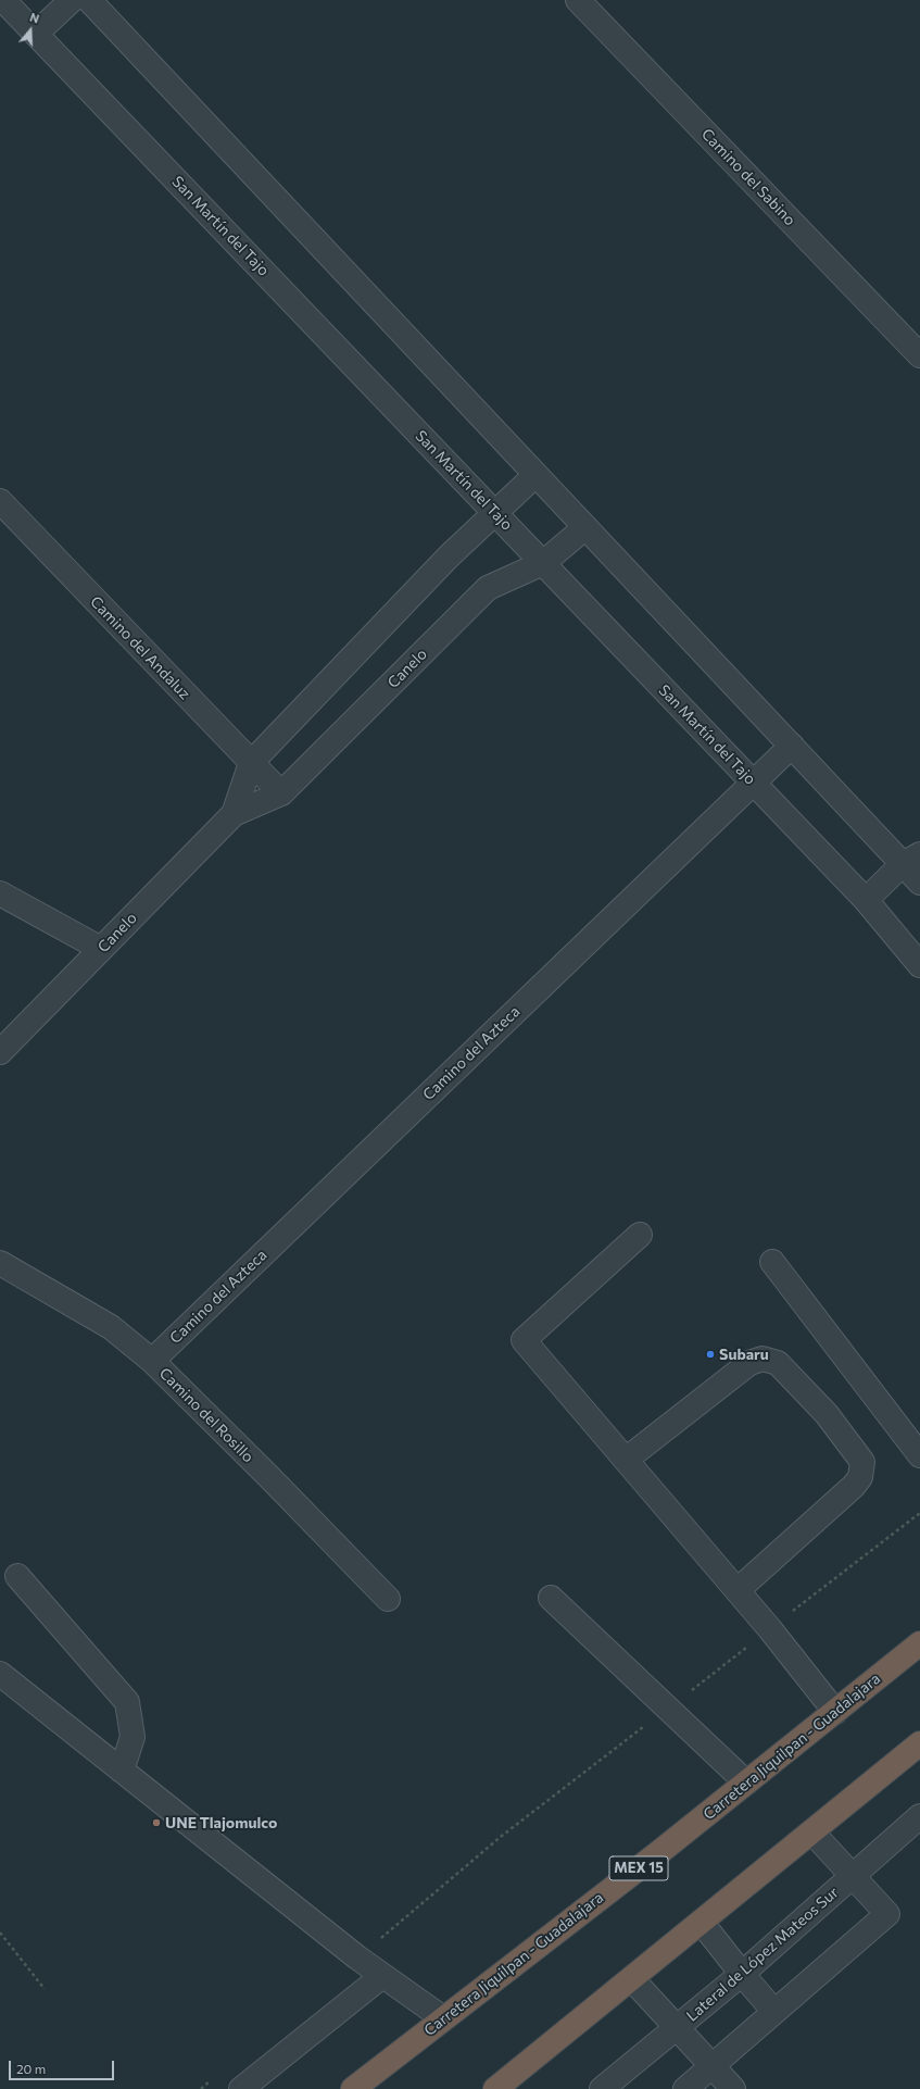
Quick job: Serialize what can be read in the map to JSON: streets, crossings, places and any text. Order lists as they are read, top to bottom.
{
  "streets": {
    "highway": ["Carretera Jiquilpan - Guadalajara", "MEX 15"],
    "street": [
      "Camino del Sabino",
      "San Martín del Tajo",
      "Camino del Andaluz",
      "Canelo",
      "Camino del Azteca",
      "Camino del Rosillo",
      "Lateral de López Mateos Sur"
    ]
  },
  "crossings": [
    ["San Martín del Tajo", "Canelo"],
    ["San Martín del Tajo", "Camino del Azteca"],
    ["Camino del Andaluz", "Canelo"],
    ["Camino del Azteca", "Camino del Rosillo"]
  ],
  "places": ["Subaru", "UNE Tlajomulco"],
  "scale_bar": "20 m",
  "north": "top"
}
